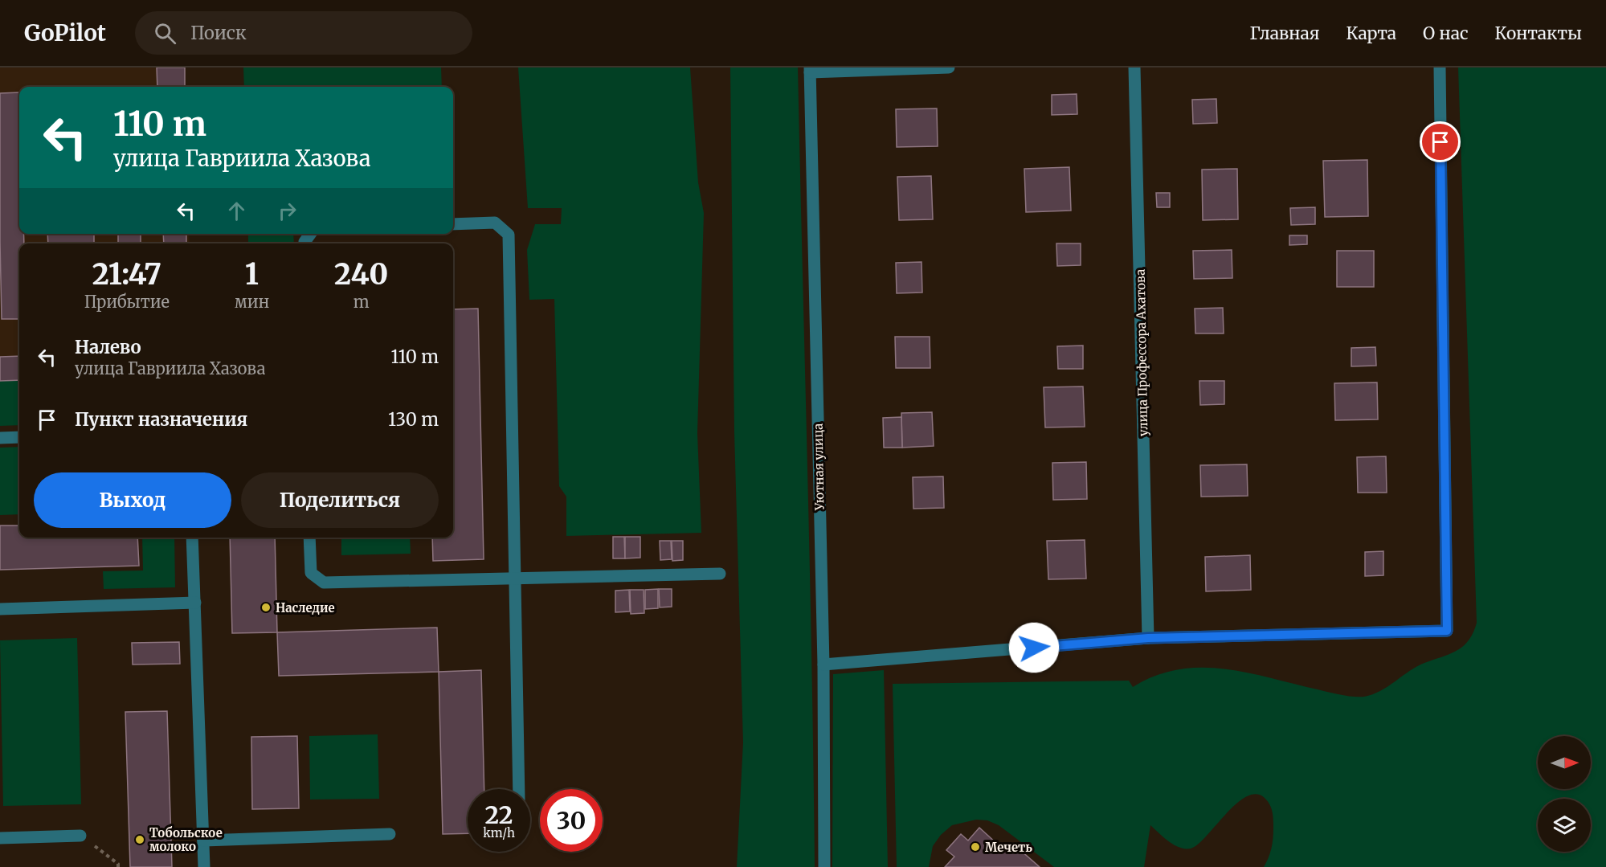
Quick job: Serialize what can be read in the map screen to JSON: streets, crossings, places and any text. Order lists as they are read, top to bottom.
{
  "streets": {
    "street": ["улица Профессора Ахатова", "Уютная улица"]
  },
  "places": ["Наследие", "Тобольское молоко", "Мечеть"],
  "north": "right",
  "page": {
    "header": "GoPilot",
    "search": "Поиск",
    "nav": [
      "Главная",
      "Карта",
      "О нас",
      "Контакты"
    ],
    "turn": ["110 m", "улица Гавриила Хазова"],
    "eta": [
      "21:47",
      "Прибытие",
      "1",
      "мин",
      "240",
      "m"
    ],
    "list": [
      {
        "name": "Налево",
        "note": "улица Гавриила Хазова",
        "value": "110 m"
      },
      {
        "name": "Пункт назначения",
        "value": "130 m"
      }
    ],
    "buttons": ["Выход", "Поделиться"],
    "speed": "22 km/h",
    "limit": "30"
  }
}
